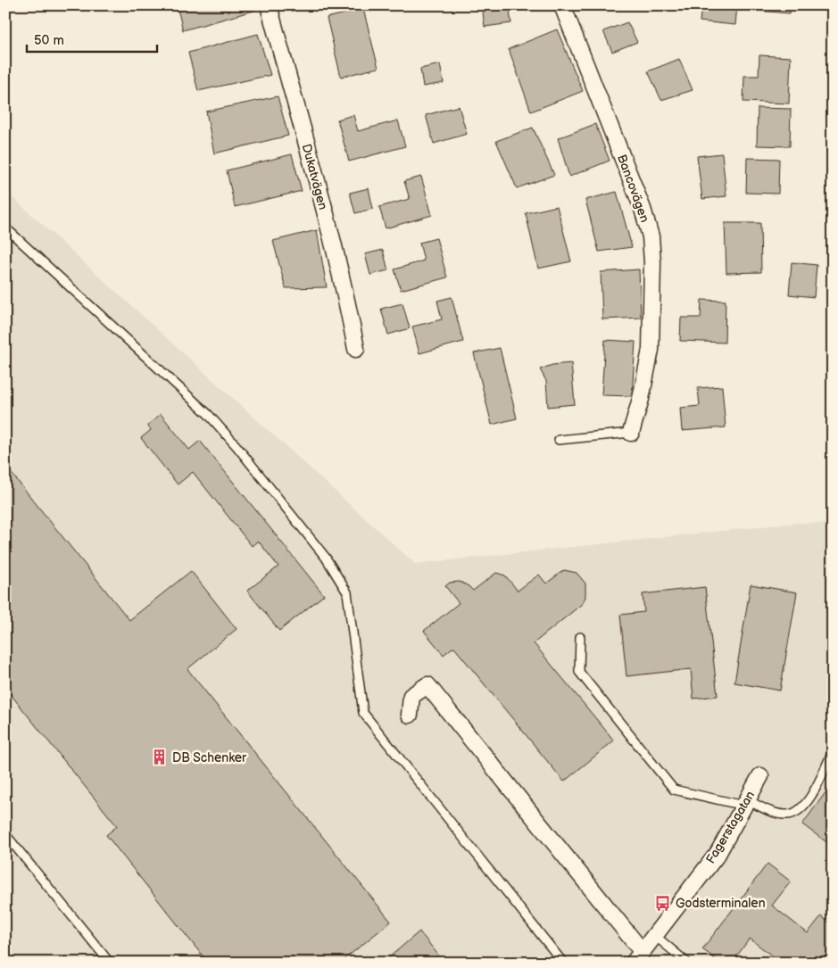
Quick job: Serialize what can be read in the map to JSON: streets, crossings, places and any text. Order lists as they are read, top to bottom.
{
  "streets": {
    "street": ["Dukatvägen", "Bancovägen", "Fagerstagatan"]
  },
  "places": {
    "building": ["DB Schenker"],
    "bus stop": ["Godsterminalen"]
  },
  "scale_bar": "50 m"
}
